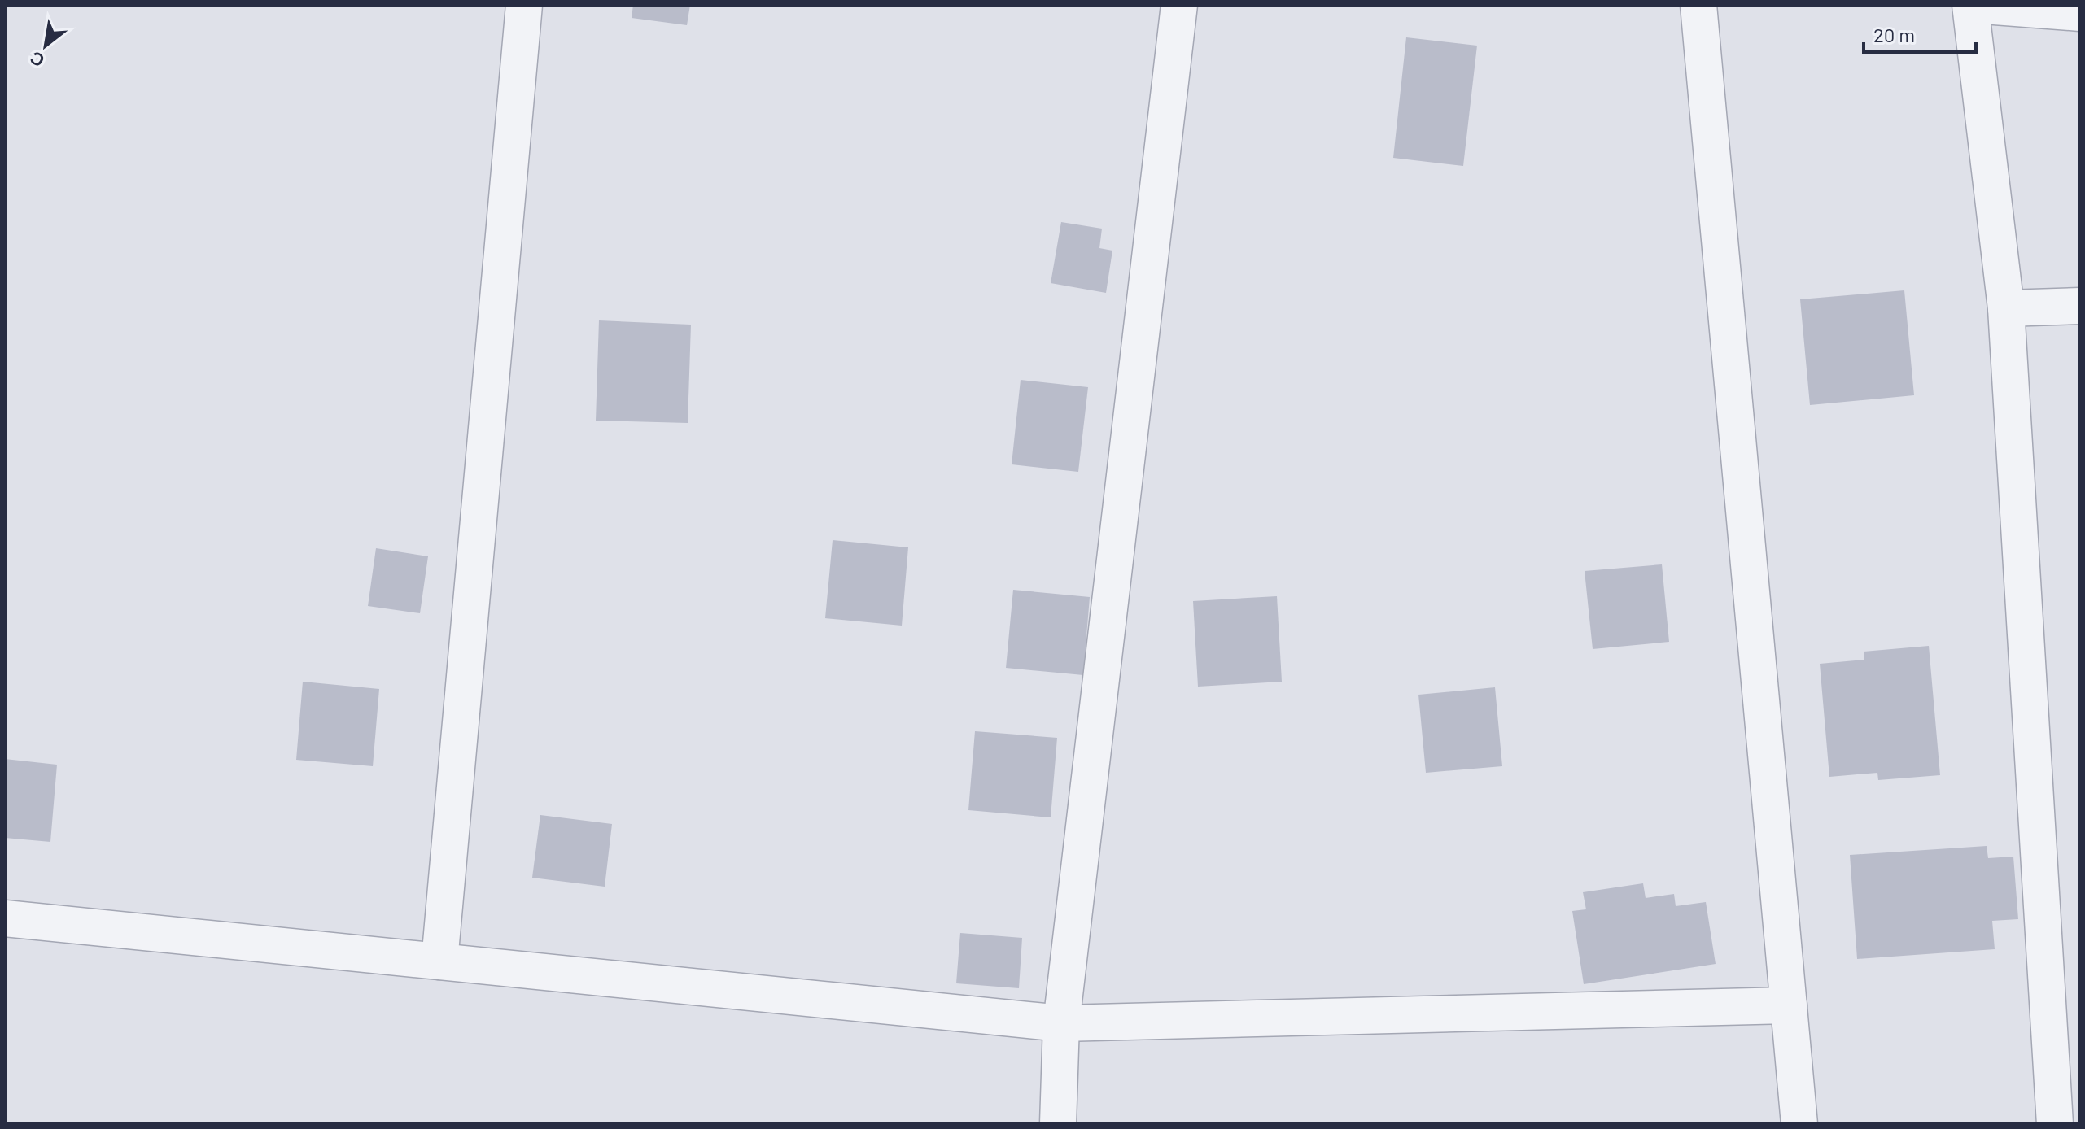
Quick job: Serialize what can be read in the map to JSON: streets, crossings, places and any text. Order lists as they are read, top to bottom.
{
  "scale_bar": "20 m",
  "north": "bottom left"
}
